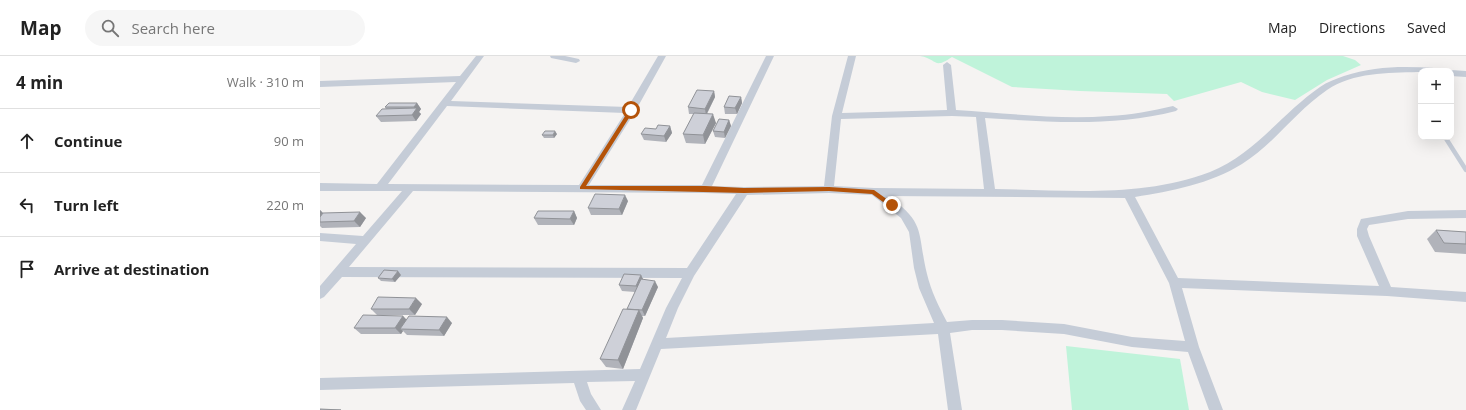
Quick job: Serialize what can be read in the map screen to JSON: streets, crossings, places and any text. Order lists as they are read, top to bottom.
{
  "page": {
    "header": "Map",
    "search": "Search here",
    "nav": ["Map", "Directions", "Saved"],
    "heading": ["4 min", "Walk · 310 m"],
    "map_buttons": ["+", "−"],
    "list": [
      ["Continue", "90 m"],
      ["Turn left", "220 m"],
      "Arrive at destination"
    ]
  }
}
